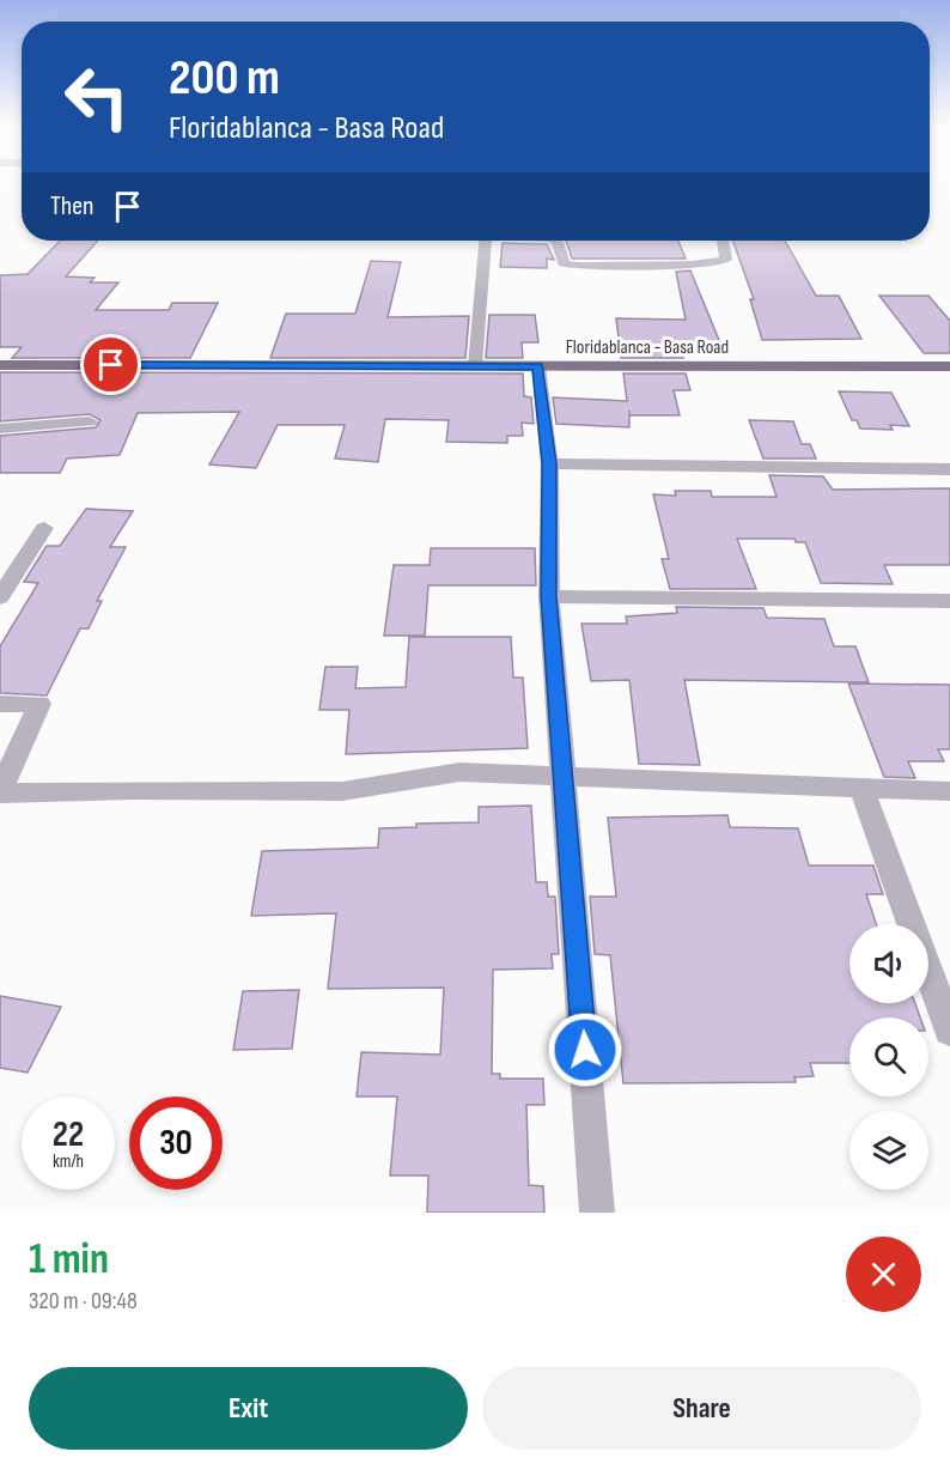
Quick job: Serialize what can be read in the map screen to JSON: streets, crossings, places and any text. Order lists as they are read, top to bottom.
{
  "streets": {
    "main road": ["Floridablanca - Basa Road"]
  },
  "page": {
    "turn": ["200 m", "Floridablanca - Basa Road"],
    "then": "Then",
    "speed": "22 km/h",
    "limit": "30",
    "heading": ["1 min", "320 m · 09:48"],
    "buttons": ["Exit", "Share"]
  }
}
